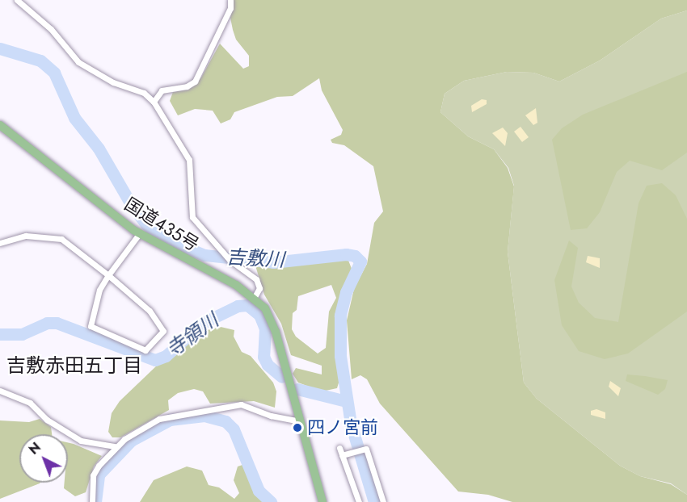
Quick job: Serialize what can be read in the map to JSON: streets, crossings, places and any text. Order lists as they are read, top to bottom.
{
  "streets": {
    "highway": ["国道435号"]
  },
  "districts": ["吉敷赤田五丁目"],
  "water": ["吉敷川", "寺領川"],
  "places": ["四ノ宮前"],
  "north": "top left"
}
